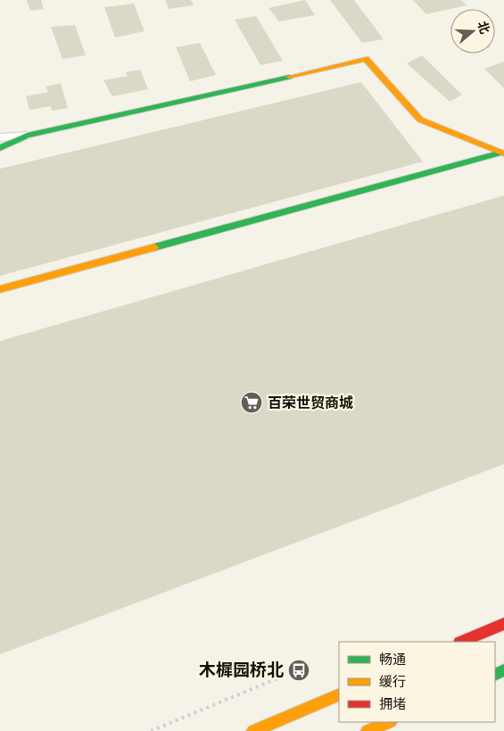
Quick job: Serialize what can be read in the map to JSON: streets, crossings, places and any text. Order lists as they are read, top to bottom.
{
  "places": {
    "supermarket": ["百荣世贸商城"],
    "bus stop": ["木樨园桥北"]
  },
  "legend": ["畅通", "缓行", "拥堵"],
  "north": "right"
}
